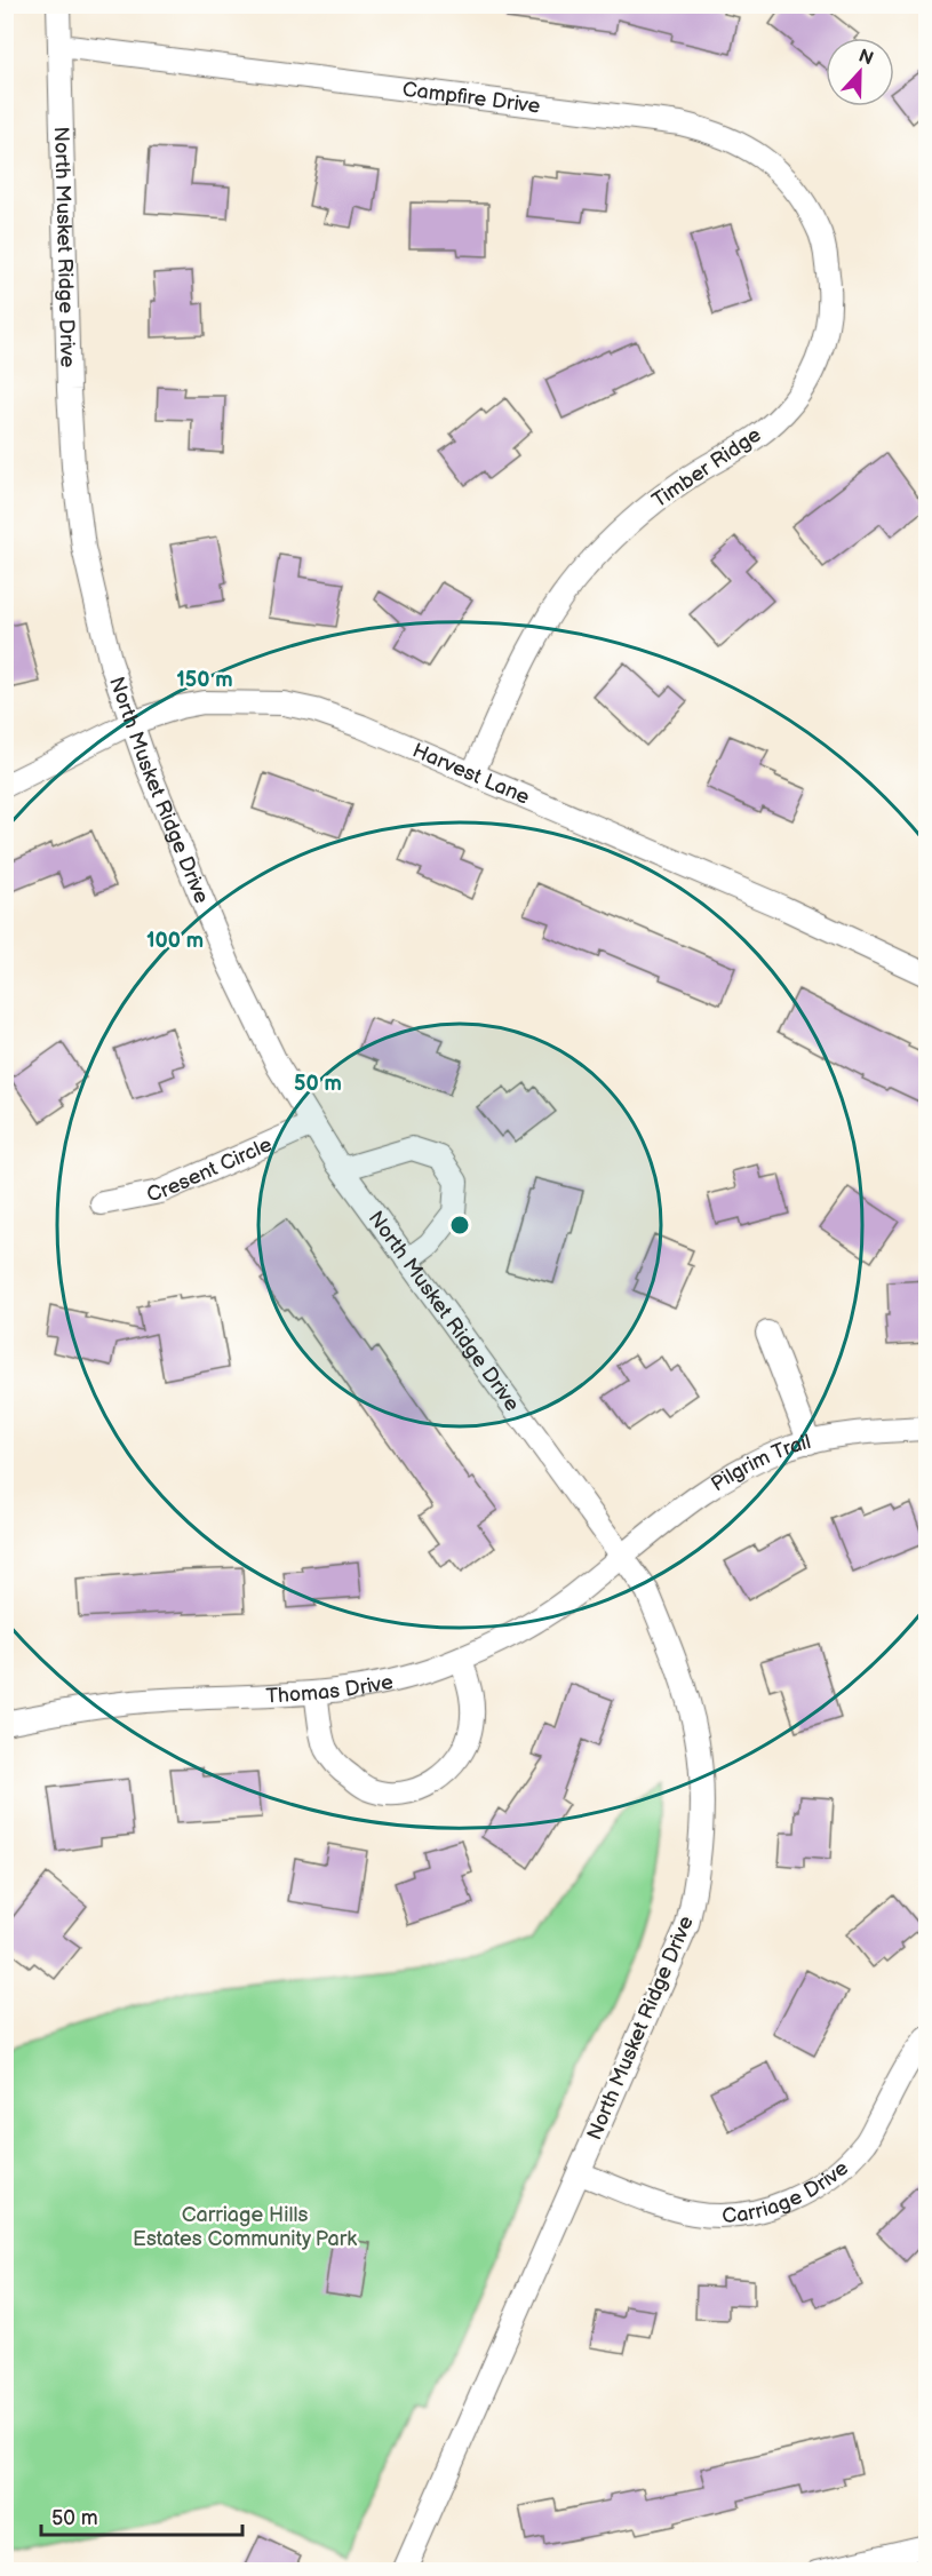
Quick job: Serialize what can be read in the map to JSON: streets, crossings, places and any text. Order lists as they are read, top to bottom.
{
  "streets": {
    "street": [
      "Campfire Drive",
      "North Musket Ridge Drive",
      "Timber Ridge",
      "Harvest Lane",
      "Cresent Circle",
      "Pilgrim Trail",
      "Thomas Drive",
      "Carriage Drive"
    ]
  },
  "crossings": [
    ["Campfire Drive", "North Musket Ridge Drive"],
    ["Campfire Drive", "Timber Ridge"],
    ["North Musket Ridge Drive", "Harvest Lane"],
    ["North Musket Ridge Drive", "Cresent Circle"],
    ["North Musket Ridge Drive", "Pilgrim Trail"],
    ["North Musket Ridge Drive", "Thomas Drive"],
    ["North Musket Ridge Drive", "Carriage Drive"],
    ["Timber Ridge", "Harvest Lane"],
    ["Pilgrim Trail", "Thomas Drive"]
  ],
  "parks": ["Carriage Hills Estates Community Park"],
  "scale_bar": "50 m",
  "north": "top",
  "rings": ["150 m", "100 m", "50 m"]
}
